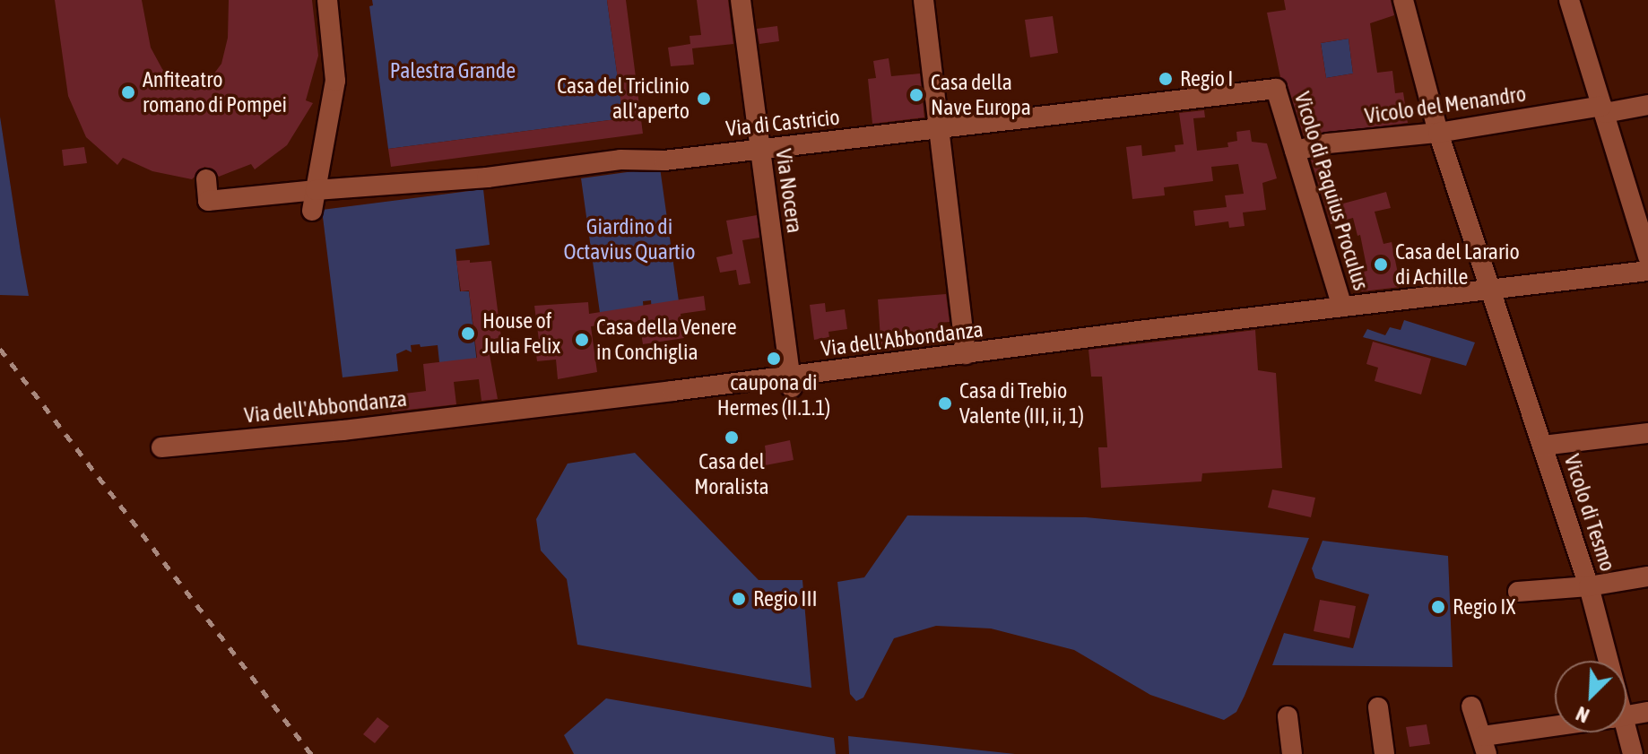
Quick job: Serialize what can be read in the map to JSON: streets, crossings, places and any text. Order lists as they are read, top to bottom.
{
  "streets": {
    "street": [
      "Vicolo del Menandro",
      "Via di Castricio",
      "Via Nocera",
      "Vicolo di Paquius Proculus",
      "Via dell'Abbondanza",
      "Vicolo di Tesmo"
    ]
  },
  "crossings": [
    ["Vicolo del Menandro", "Vicolo di Paquius Proculus"],
    ["Vicolo del Menandro", "Vicolo di Tesmo"],
    ["Via di Castricio", "Via Nocera"],
    ["Via di Castricio", "Vicolo di Paquius Proculus"],
    ["Via Nocera", "Via dell'Abbondanza"],
    ["Vicolo di Paquius Proculus", "Via dell'Abbondanza"],
    ["Via dell'Abbondanza", "Vicolo di Tesmo"]
  ],
  "parks": ["Palestra Grande", "Giardino di Octavius Quartio"],
  "places": [
    "Regio I",
    "Anfiteatro romano di Pompei",
    "Casa della Nave Europa",
    "Casa del Triclinio all'aperto",
    "Casa del Larario di Achille",
    "House of Julia Felix",
    "Casa della Venere in Conchiglia",
    "caupona di Hermes (II.1.1)",
    "Casa di Trebio Valente (III, ii, 1)",
    "Casa del Moralista",
    "Regio III",
    "Regio IX"
  ],
  "north": "bottom left"
}
